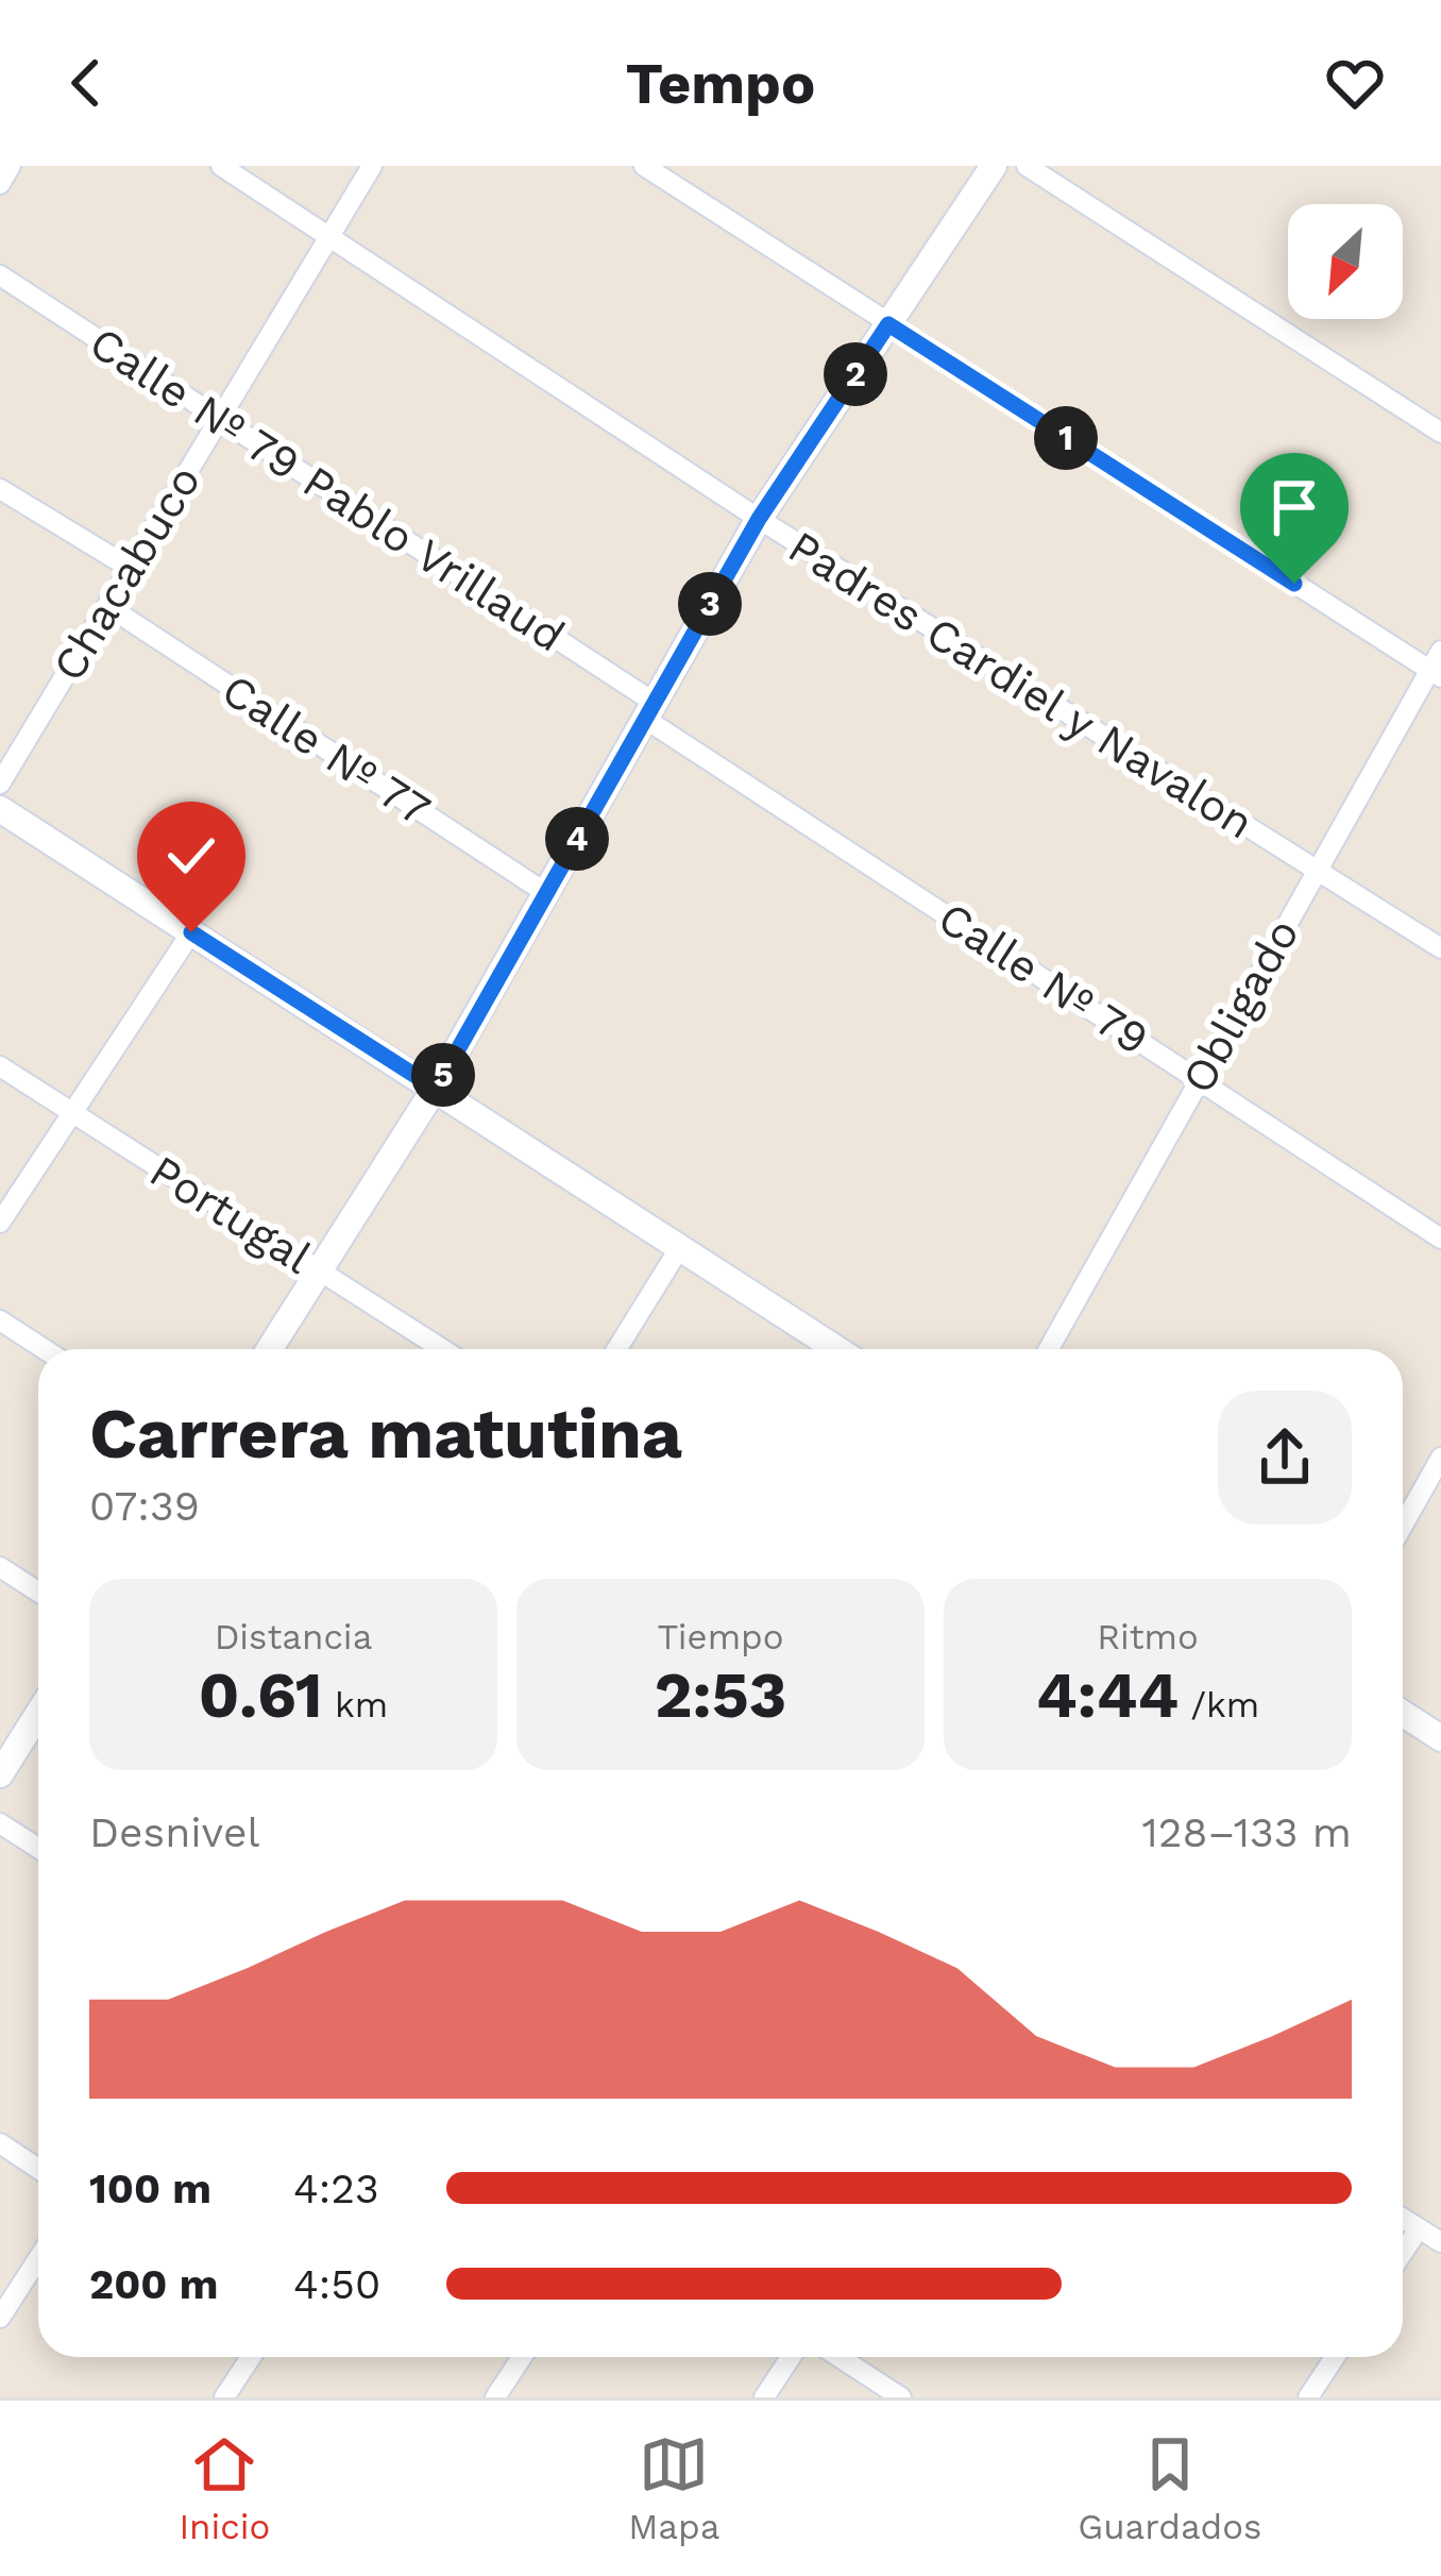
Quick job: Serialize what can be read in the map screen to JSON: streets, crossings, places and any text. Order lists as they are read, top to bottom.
{
  "streets": {
    "street": [
      "Calle Nº 79 Pablo Vrillaud",
      "Chacabuco",
      "Padres Cardiel y Navalon",
      "Calle Nº 77",
      "Calle Nº 79",
      "Obligado",
      "Portugal"
    ]
  },
  "crossings": [
    ["Calle Nº 79 Pablo Vrillaud", "Chacabuco"],
    ["Calle Nº 79 Pablo Vrillaud", "Calle Nº 79"],
    ["Chacabuco", "Padres Cardiel y Navalon"],
    ["Chacabuco", "Calle Nº 77"],
    ["Padres Cardiel y Navalon", "Obligado"],
    ["Calle Nº 79", "Obligado"]
  ],
  "north": "bottom left",
  "page": {
    "header": "Tempo",
    "pins": [
      "2",
      "1",
      "3",
      "4",
      "5"
    ],
    "heading": ["Carrera matutina", "07:39"],
    "stats": [
      ["Distancia", "0.61 km"],
      ["Tiempo", "2:53"],
      ["Ritmo", "4:44 /km"]
    ],
    "chart": ["Desnivel", "128–133 m"],
    "list": [
      {
        "name": "100 m",
        "note": "4:23"
      },
      {
        "name": "200 m",
        "note": "4:50"
      }
    ],
    "tabs": ["Inicio", "Mapa", "Guardados"]
  }
}
